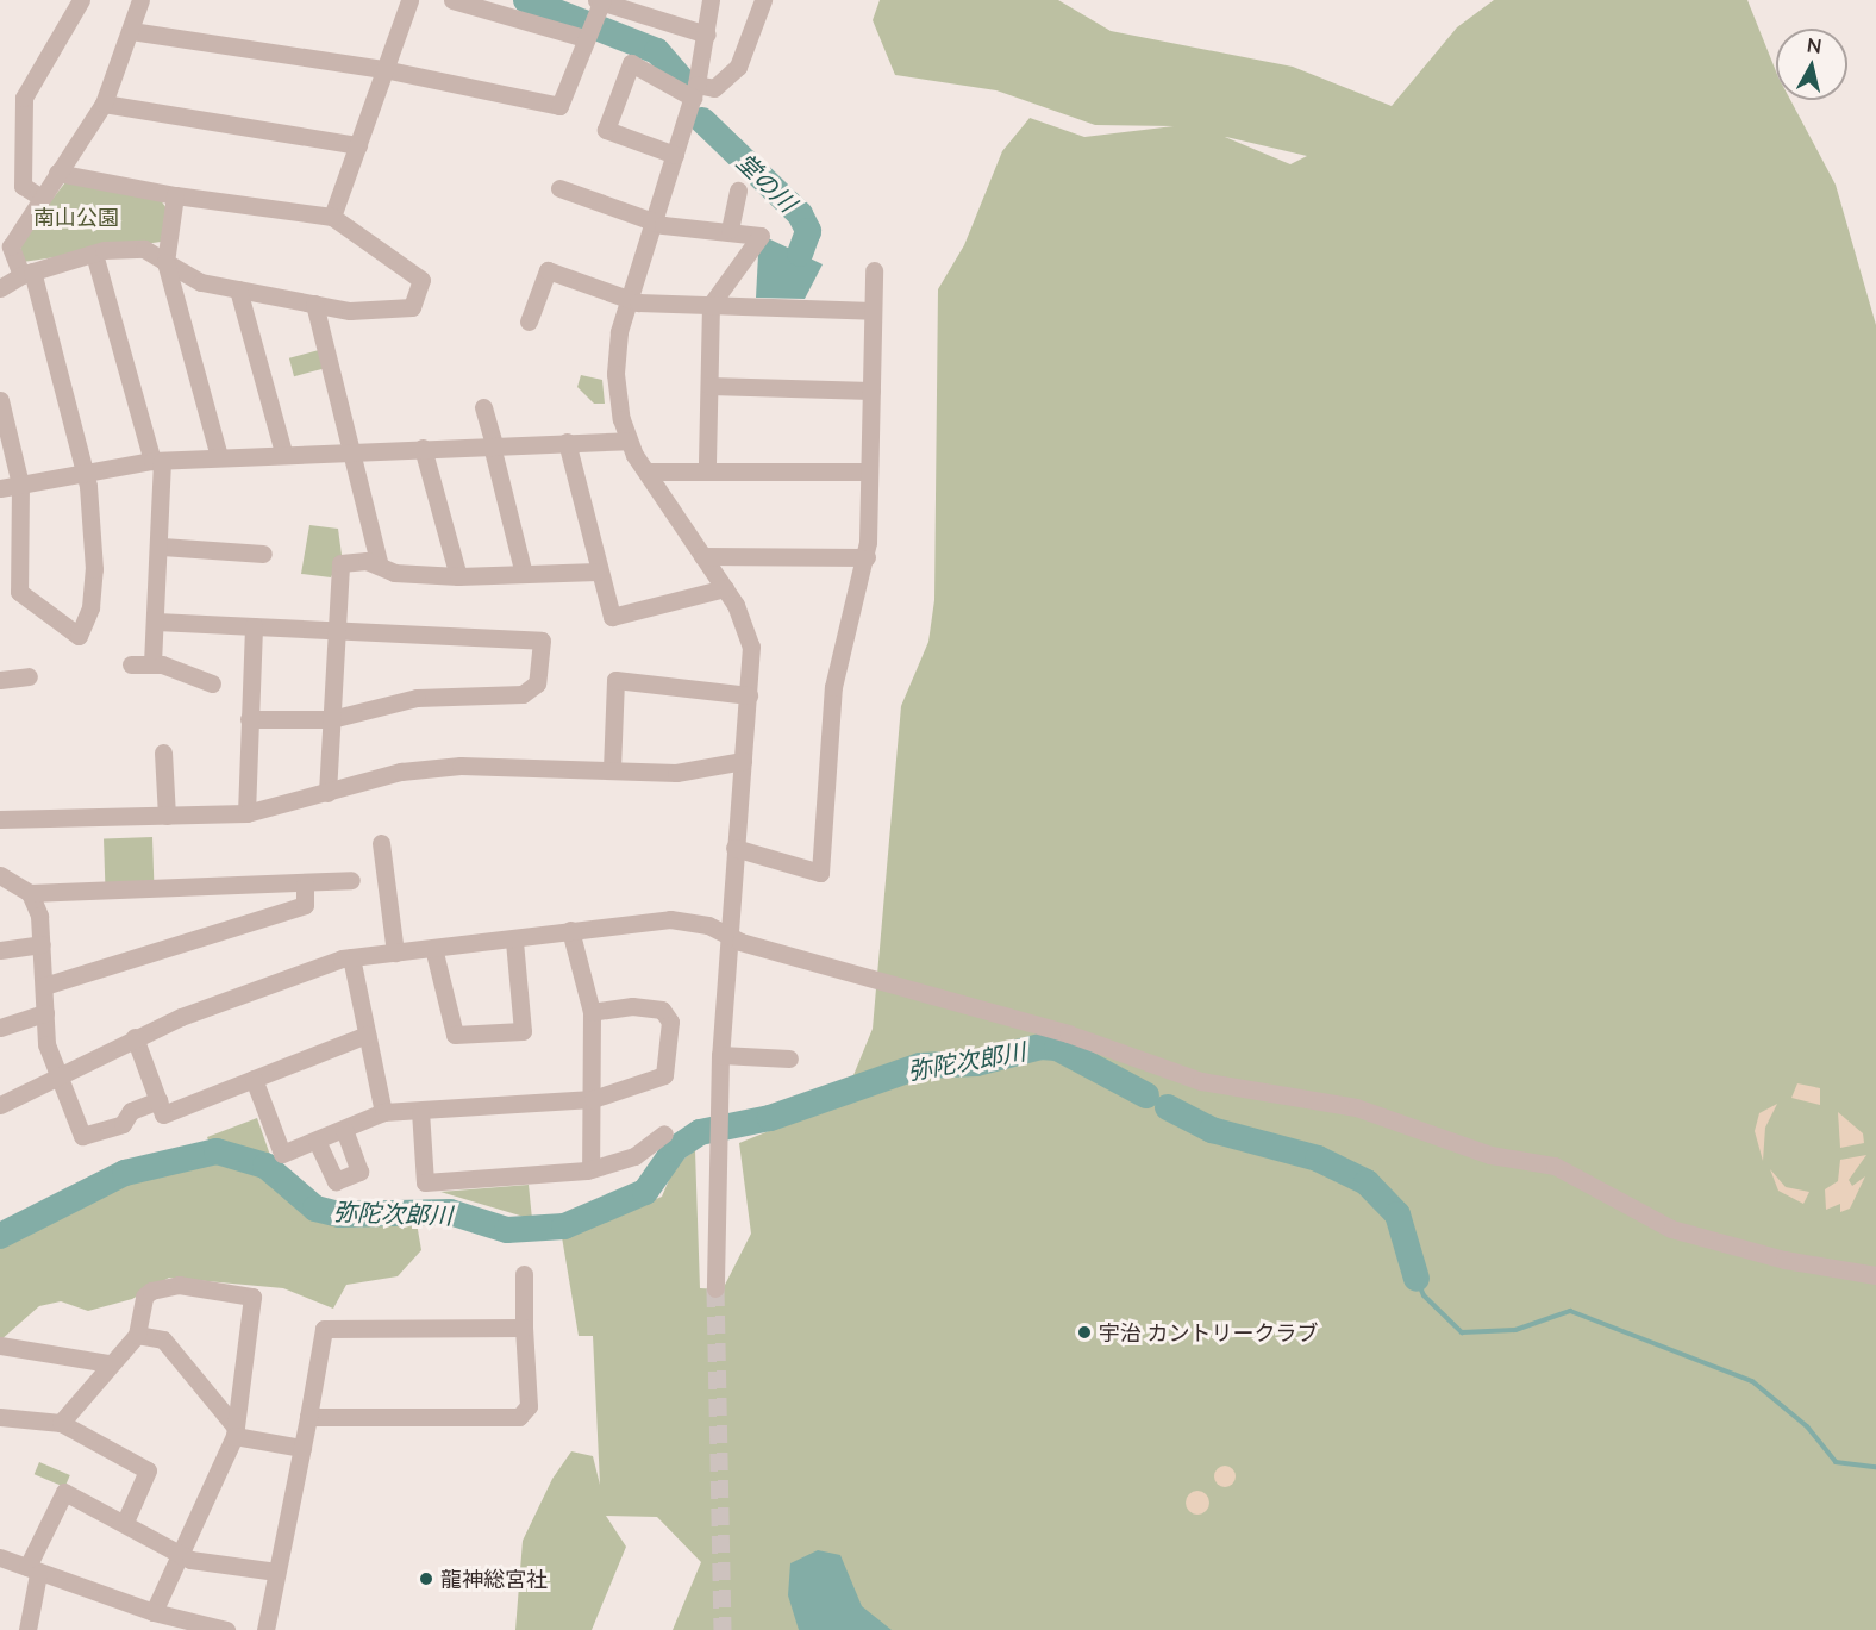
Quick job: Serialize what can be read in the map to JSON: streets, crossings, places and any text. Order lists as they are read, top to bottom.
{
  "water": ["堂の川", "弥陀次郎川"],
  "parks": ["南山公園"],
  "places": ["宇治 カントリークラブ", "龍神総宮社"],
  "north": "top"
}
